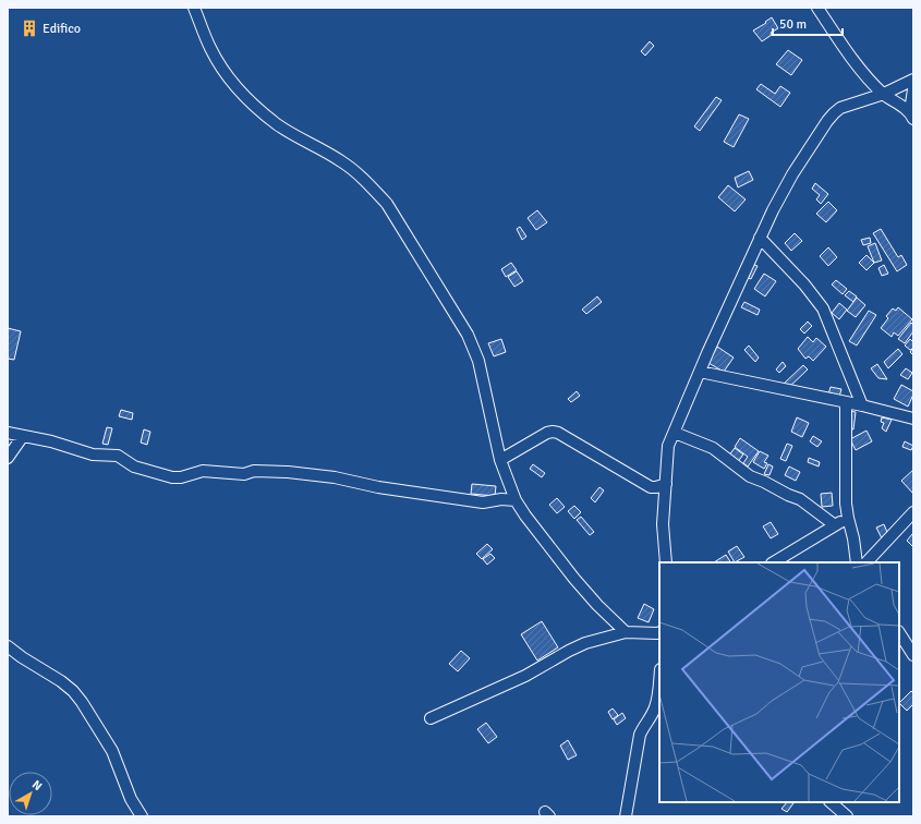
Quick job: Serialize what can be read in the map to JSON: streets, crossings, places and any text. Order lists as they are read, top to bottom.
{
  "places": {
    "building": ["Edifico"]
  },
  "scale_bar": "50 m",
  "north": "top right"
}
